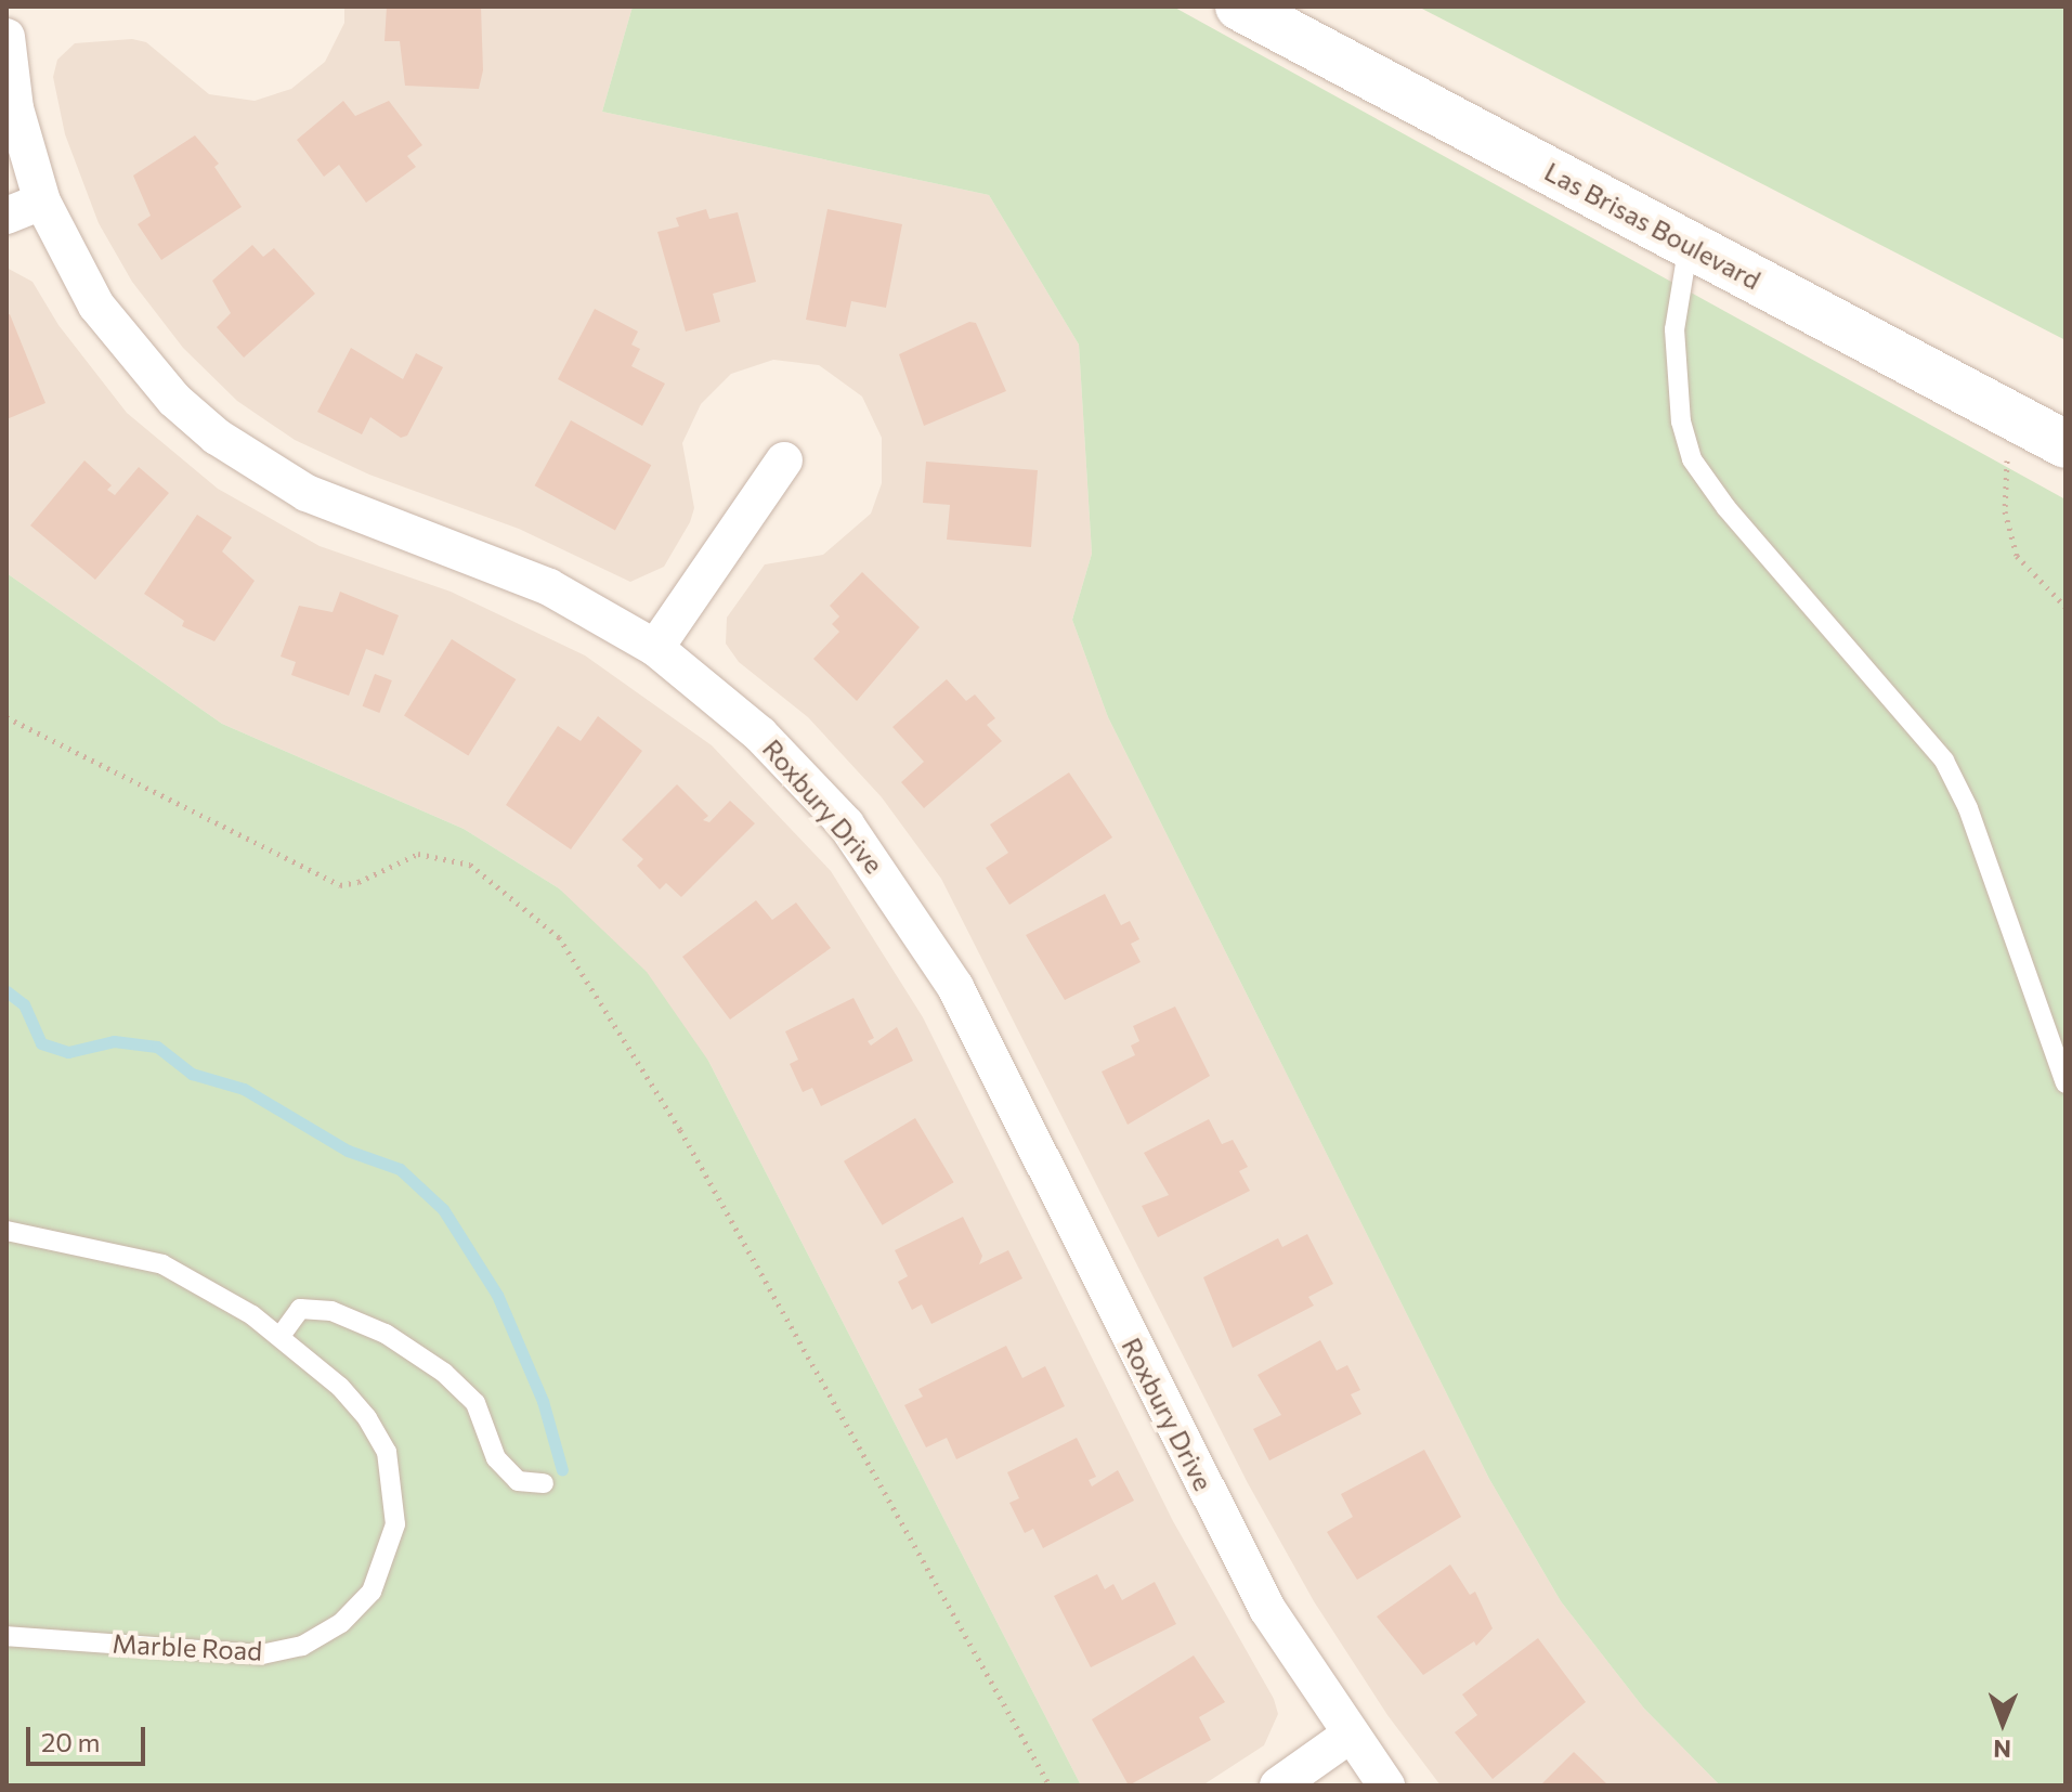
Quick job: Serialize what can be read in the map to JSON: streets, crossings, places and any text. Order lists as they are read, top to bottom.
{
  "streets": {
    "street": ["Las Brisas Boulevard", "Roxbury Drive"],
    "lane": ["Marble Road"]
  },
  "scale_bar": "20 m",
  "north": "bottom"
}
